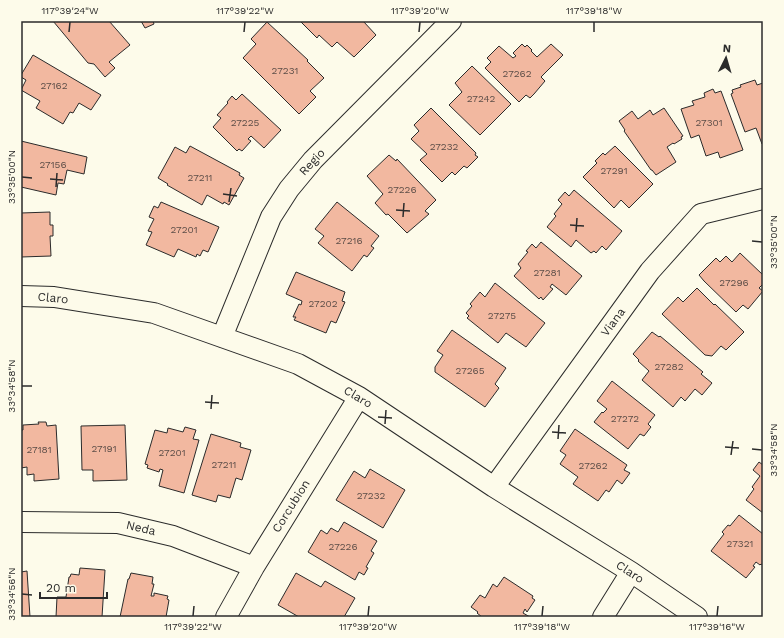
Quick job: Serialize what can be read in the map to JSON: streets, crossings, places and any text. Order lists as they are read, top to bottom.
{
  "streets": {
    "street": [
      "Regio",
      "Claro",
      "Viana",
      "Corcubion",
      "Neda"
    ]
  },
  "crossings": [
    ["Regio", "Claro"],
    ["Claro", "Viana"],
    ["Claro", "Corcubion"],
    ["Corcubion", "Neda"]
  ],
  "house_numbers": [
    "27231",
    "27262",
    "27162",
    "27242",
    "27225",
    "27301",
    "27232",
    "27156",
    "27291",
    "27211",
    "27226",
    "27201",
    "27216",
    "27281",
    "27296",
    "27202",
    "27275",
    "27282",
    "27265",
    "27272",
    "27191",
    "27181",
    "27201",
    "27211",
    "27262",
    "27232",
    "27321",
    "27226"
  ],
  "scale_bar": "20 m",
  "north": "top",
  "coordinates": [
    "117°39'24\"W",
    "117°39'22\"W",
    "117°39'20\"W",
    "117°39'18\"W",
    "33°35'00\"N",
    "33°34'58\"N",
    "33°34'56\"N",
    "117°39'16\"W"
  ]
}
